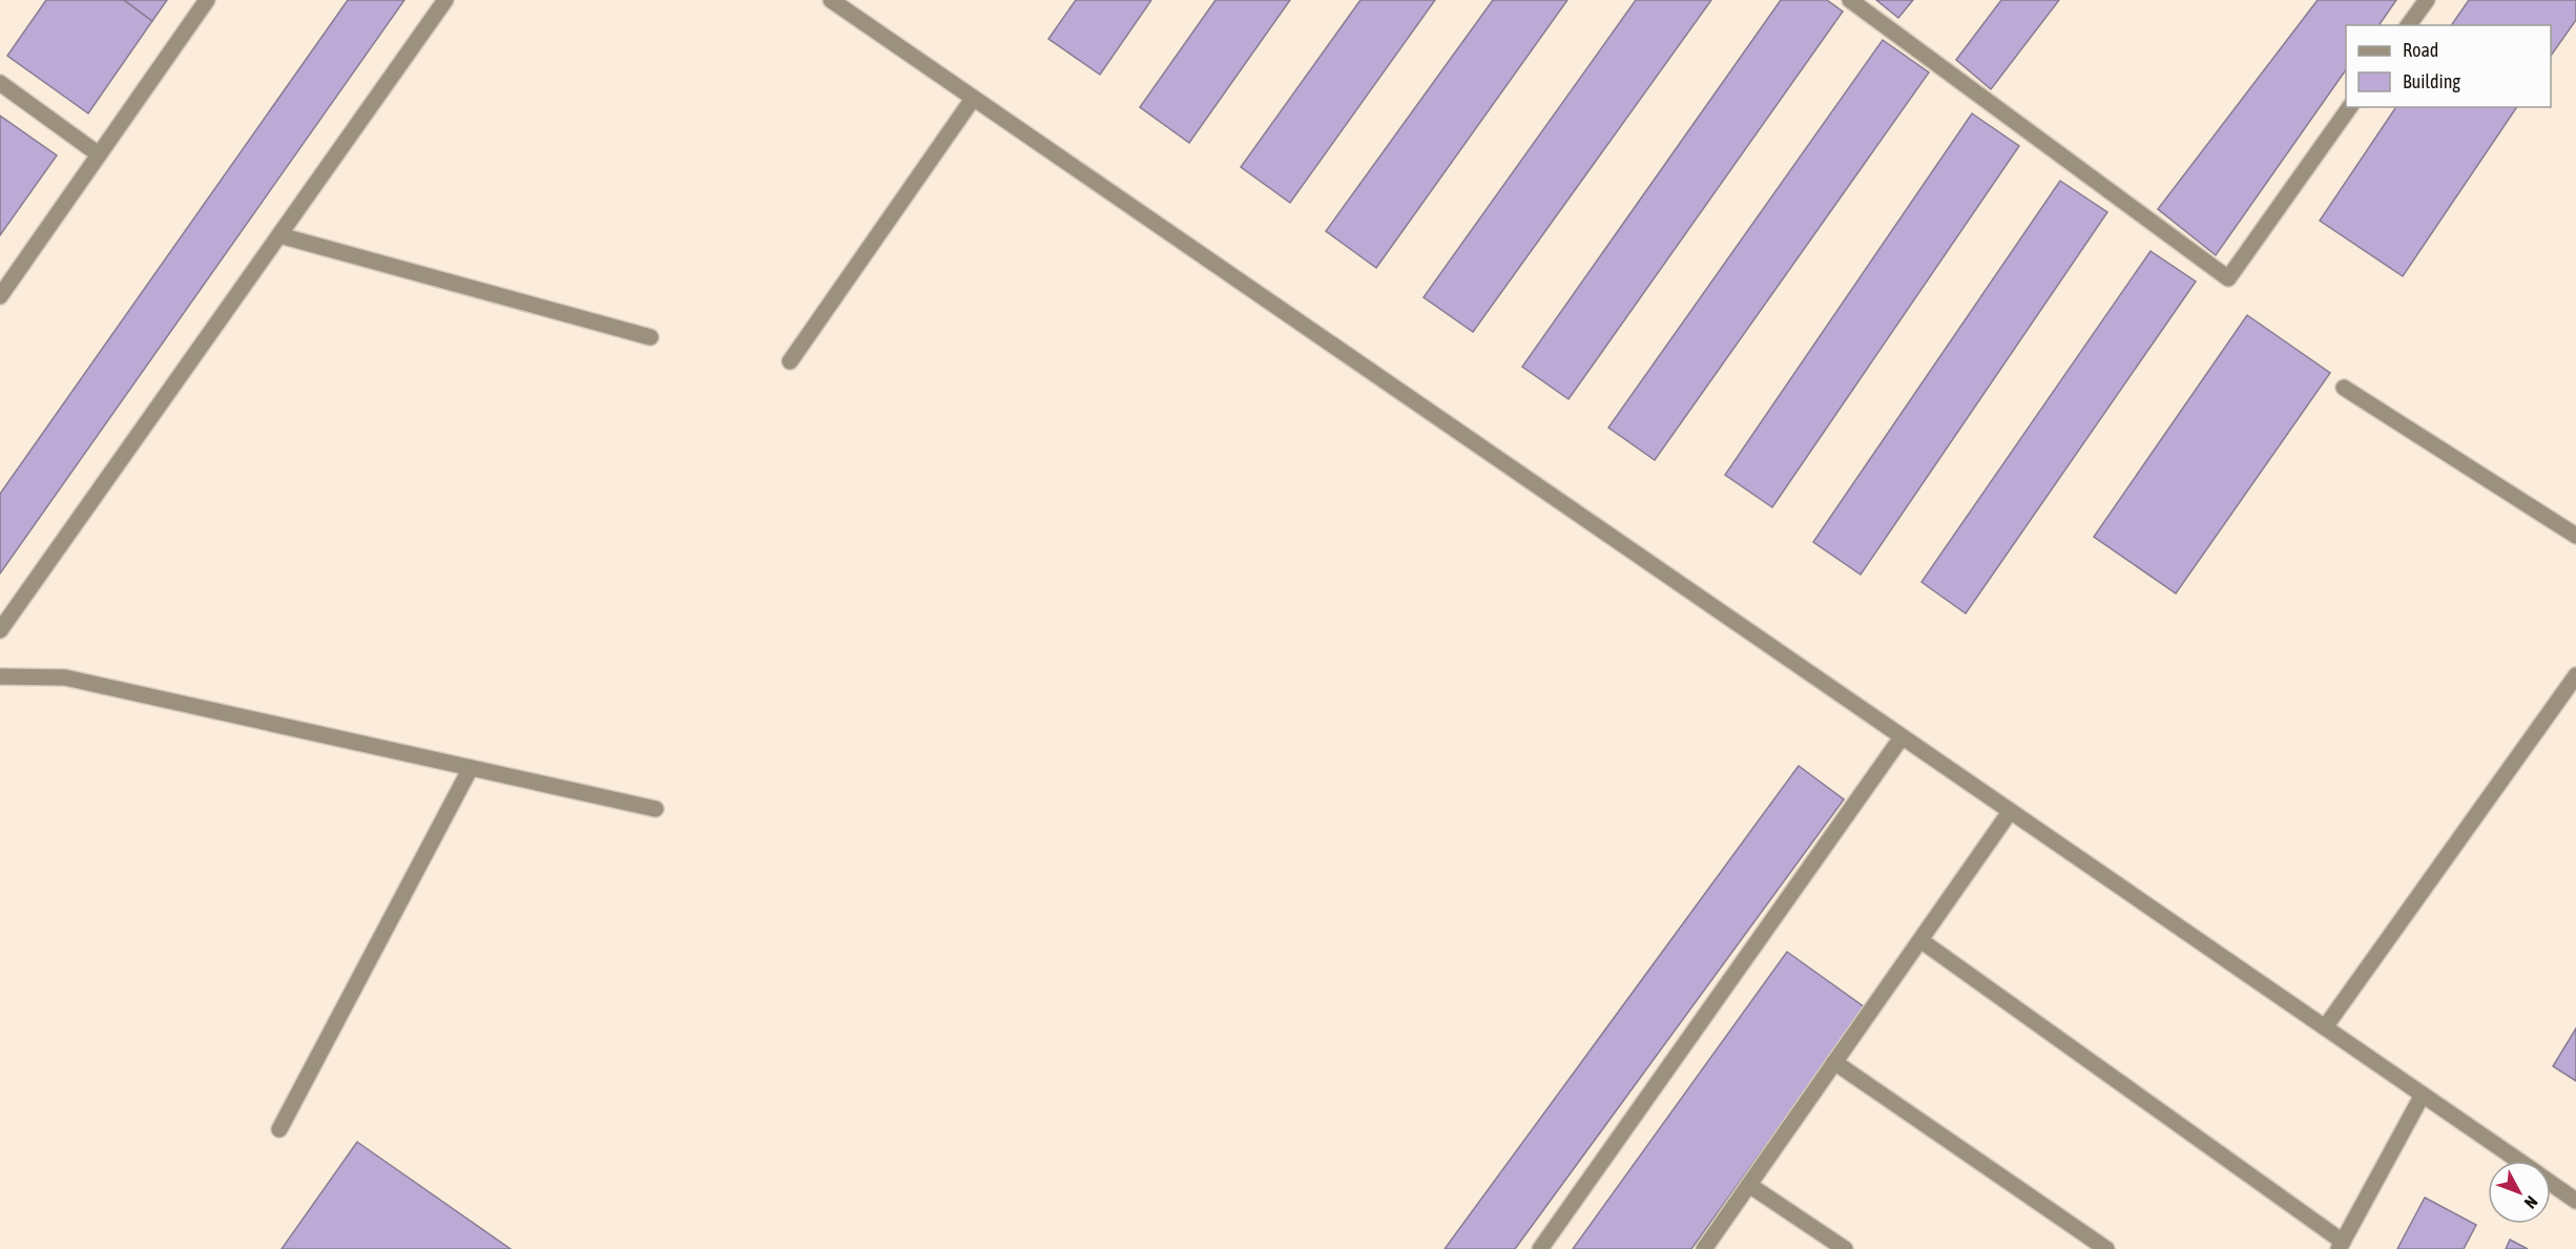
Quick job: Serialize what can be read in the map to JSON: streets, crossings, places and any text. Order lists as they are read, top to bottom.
{
  "legend": ["Road", "Building"],
  "north": "bottom right"
}
